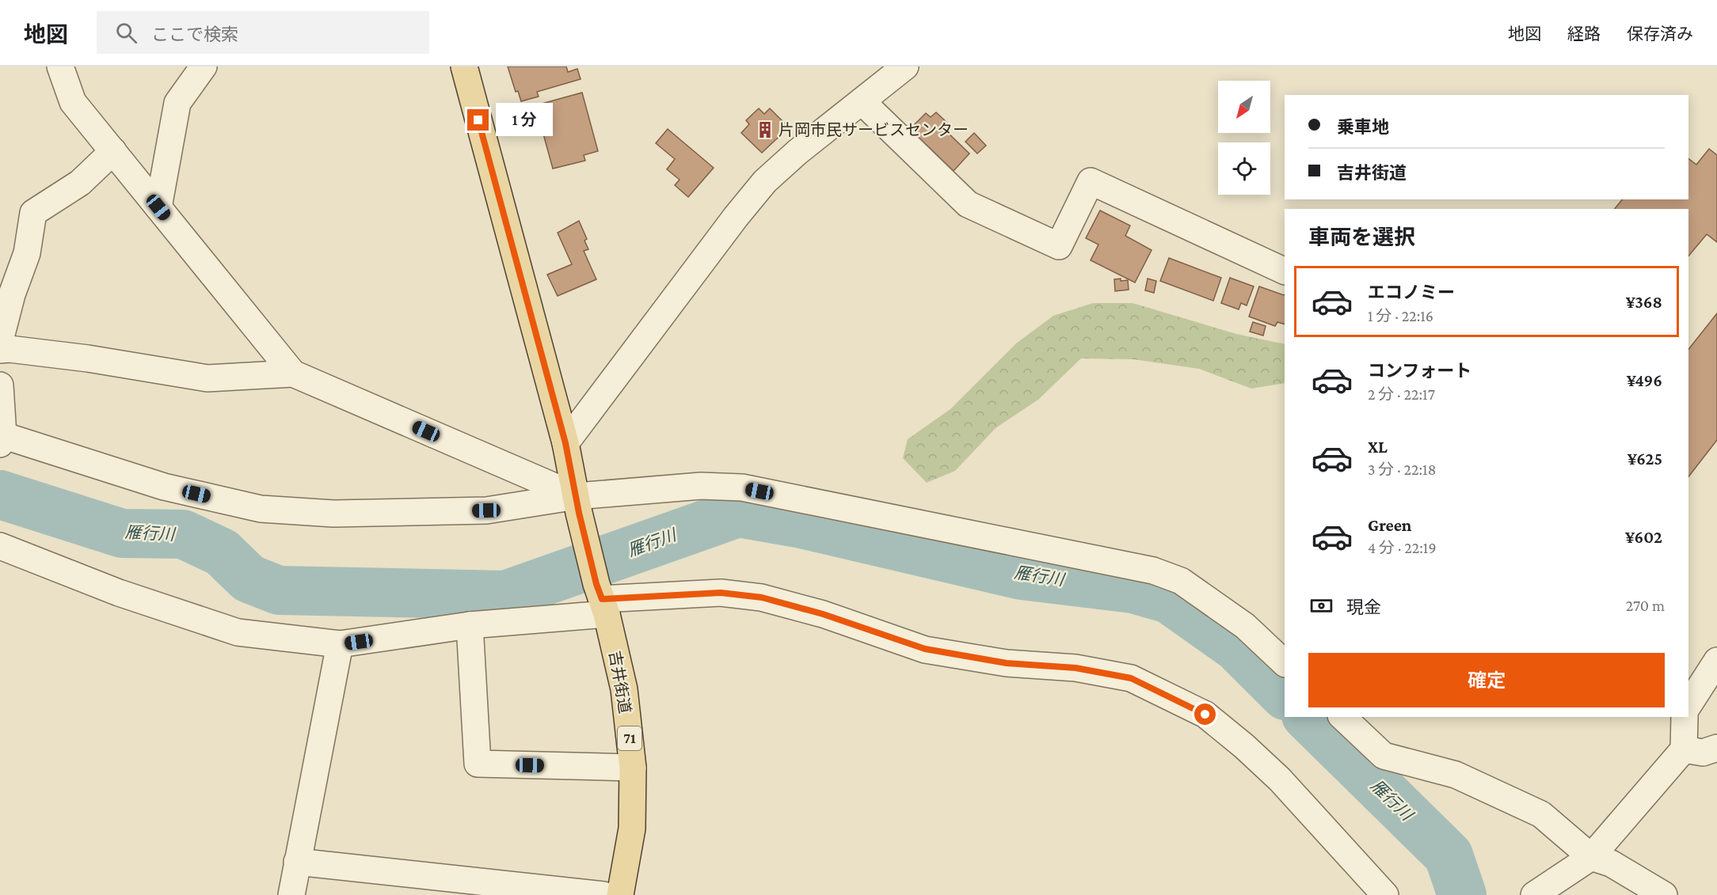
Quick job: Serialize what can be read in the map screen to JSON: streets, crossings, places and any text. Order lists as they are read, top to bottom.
{
  "streets": {
    "main road": ["吉井街道", "71"]
  },
  "crossings": [
    ["吉井街道", "71"]
  ],
  "water": ["雁行川"],
  "places": {
    "building": ["片岡市民サービスセンター"]
  },
  "north": "bottom left",
  "page": {
    "header": "地図",
    "search": "ここで検索",
    "nav": ["地図", "経路", "保存済み"],
    "banner": ["乗車地", "吉井街道"],
    "bubble": "1 分",
    "heading": "車両を選択",
    "list": [
      {
        "name": "エコノミー",
        "note": "1 分 · 22:16",
        "value": "¥368"
      },
      {
        "name": "コンフォート",
        "note": "2 分 · 22:17",
        "value": "¥496"
      },
      {
        "name": "XL",
        "note": "3 分 · 22:18",
        "value": "¥625"
      },
      {
        "name": "Green",
        "note": "4 分 · 22:19",
        "value": "¥602"
      }
    ],
    "pay": ["現金", "270 m"],
    "buttons": "確定"
  }
}
